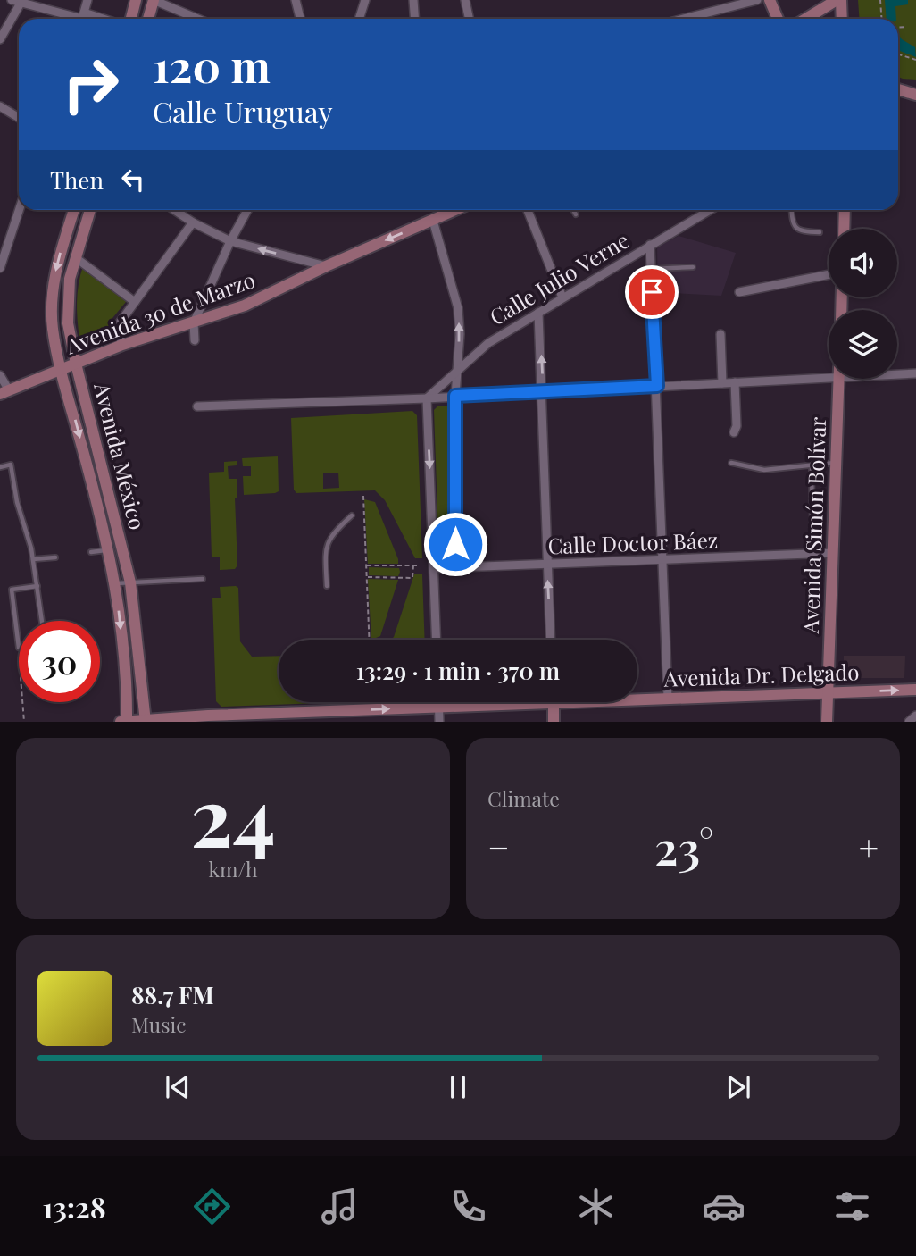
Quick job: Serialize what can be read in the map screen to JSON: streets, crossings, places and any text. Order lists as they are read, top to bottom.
{
  "streets": {
    "main road": [
      "Avenida 30 de Marzo",
      "Avenida México",
      "Avenida Simón Bolívar",
      "Avenida Dr. Delgado"
    ],
    "street": ["Calle Julio Verne", "Calle Doctor Báez"]
  },
  "crossings": [
    ["Avenida 30 de Marzo", "Avenida México"],
    ["Avenida México", "Avenida Dr. Delgado"],
    ["Avenida Simón Bolívar", "Calle Doctor Báez"],
    ["Avenida Simón Bolívar", "Avenida Dr. Delgado"]
  ],
  "page": {
    "turn": ["120 m", "Calle Uruguay"],
    "then": "Then",
    "limit": "30",
    "trip": "13:29 · 1 min · 370 m",
    "tile": [
      ["24", "km/h"],
      "Climate"
    ],
    "heat": ["−", "23°", "+"],
    "song": ["88.7 FM", "Music"],
    "tabs": "13:28"
  }
}
